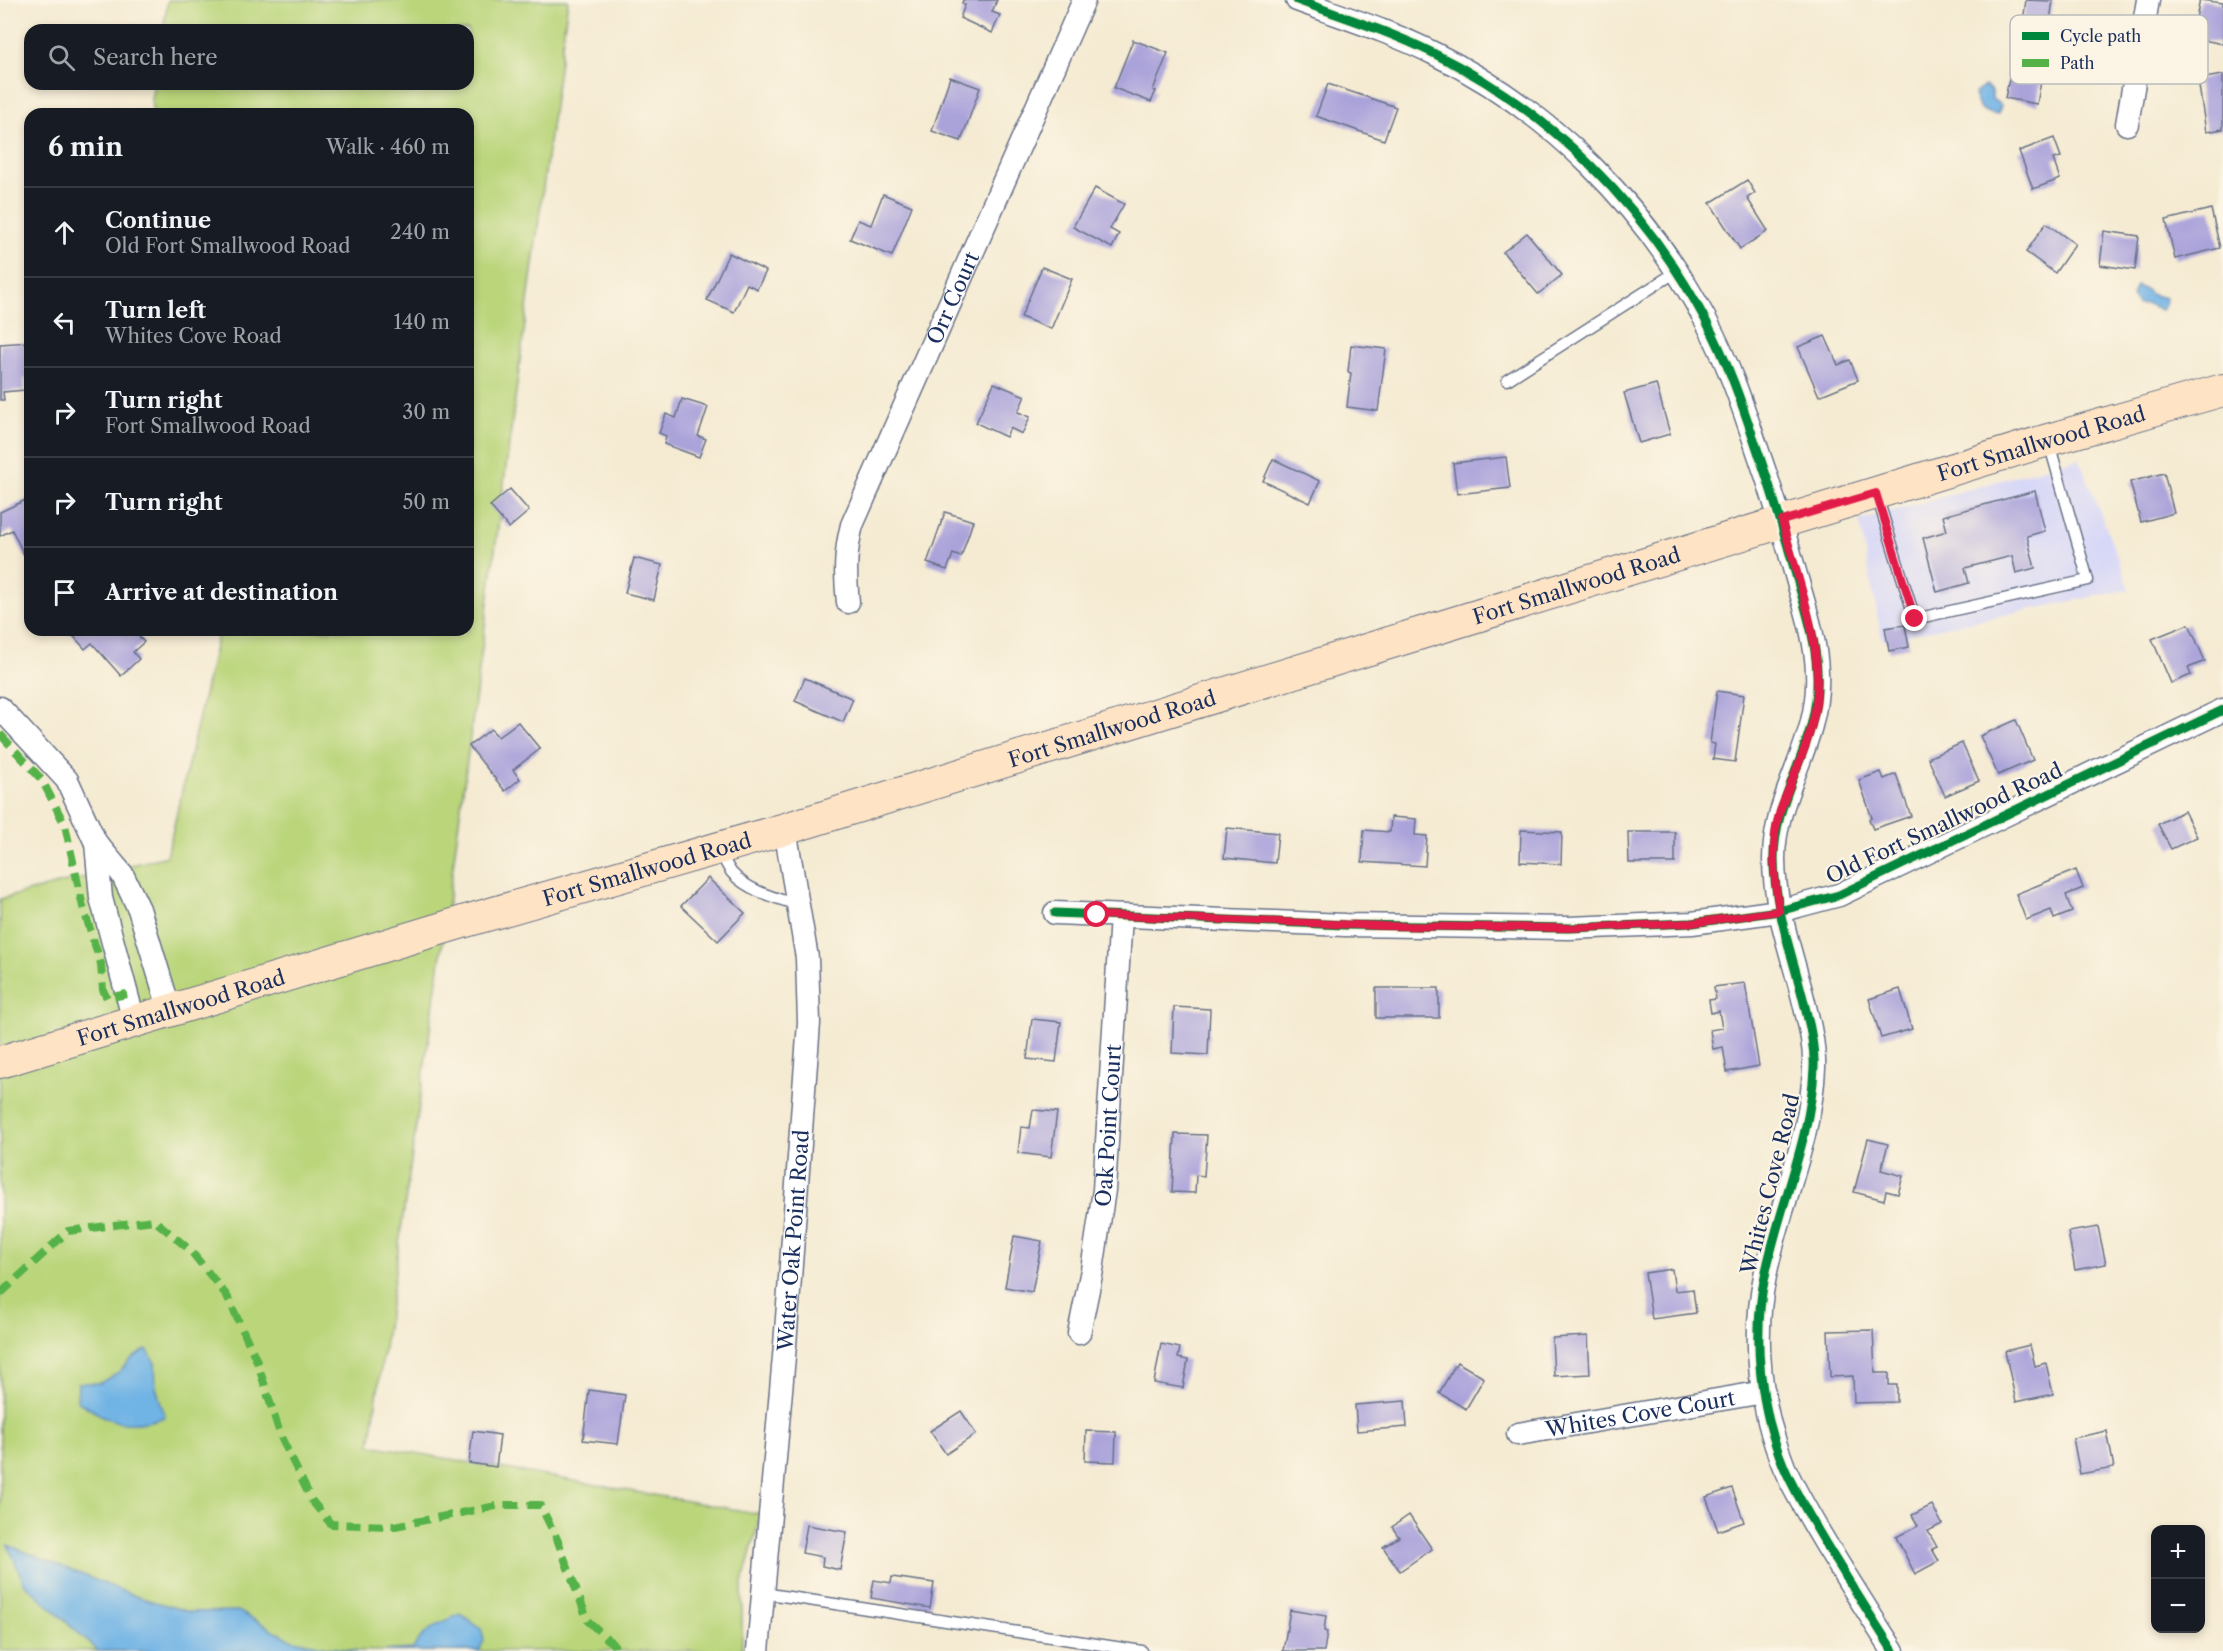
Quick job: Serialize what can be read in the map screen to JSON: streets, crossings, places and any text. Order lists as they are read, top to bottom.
{
  "streets": {
    "main road": ["Fort Smallwood Road"],
    "street": [
      "Orr Court",
      "Old Fort Smallwood Road",
      "Oak Point Court",
      "Whites Cove Road",
      "Water Oak Point Road",
      "Whites Cove Court"
    ]
  },
  "crossings": [
    ["Fort Smallwood Road", "Whites Cove Road"],
    ["Fort Smallwood Road", "Water Oak Point Road"],
    ["Old Fort Smallwood Road", "Oak Point Court"],
    ["Old Fort Smallwood Road", "Whites Cove Road"],
    ["Whites Cove Road", "Whites Cove Court"]
  ],
  "legend": ["Cycle path", "Path"],
  "page": {
    "search": "Search here",
    "heading": ["6 min", "Walk · 460 m"],
    "list": [
      ["Continue", "Old Fort Smallwood Road", "240 m"],
      ["Turn left", "Whites Cove Road", "140 m"],
      ["Turn right", "Fort Smallwood Road", "30 m"],
      ["Turn right", "50 m"],
      "Arrive at destination"
    ],
    "map_buttons": ["+", "−"]
  }
}
